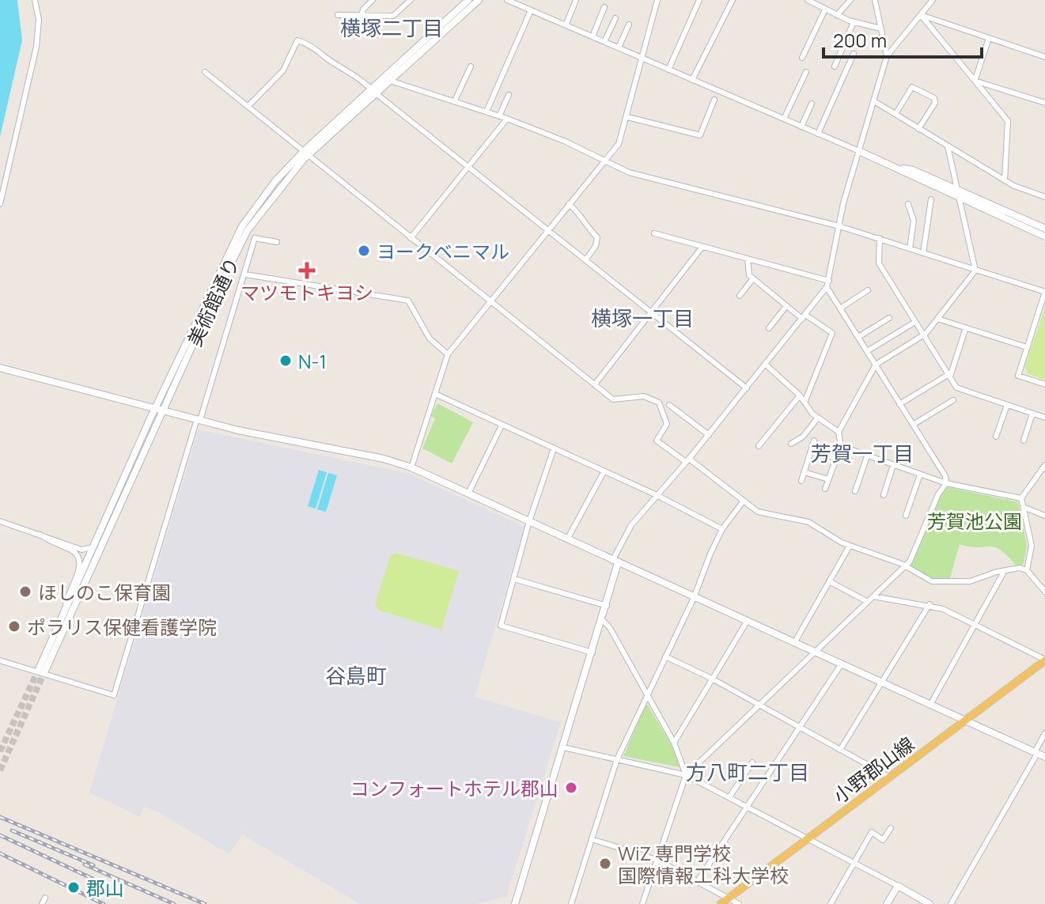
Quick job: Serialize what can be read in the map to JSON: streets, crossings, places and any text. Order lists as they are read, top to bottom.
{
  "streets": {
    "main road": ["小野郡山線"],
    "street": ["美術館通り"]
  },
  "districts": [
    "横塚二丁目",
    "横塚一丁目",
    "芳賀一丁目",
    "谷島町",
    "方八町二丁目"
  ],
  "parks": ["芳賀池公園"],
  "places": {
    "other": [
      "ヨークベニマル",
      "N-1",
      "ほしのこ保育園",
      "ポラリス保健看護学院",
      "コンフォートホテル郡山",
      "WiZ 専門学校 国際情報工科大学校",
      "郡山"
    ],
    "health": ["マツモトキヨシ"]
  },
  "scale_bar": "200 m"
}
